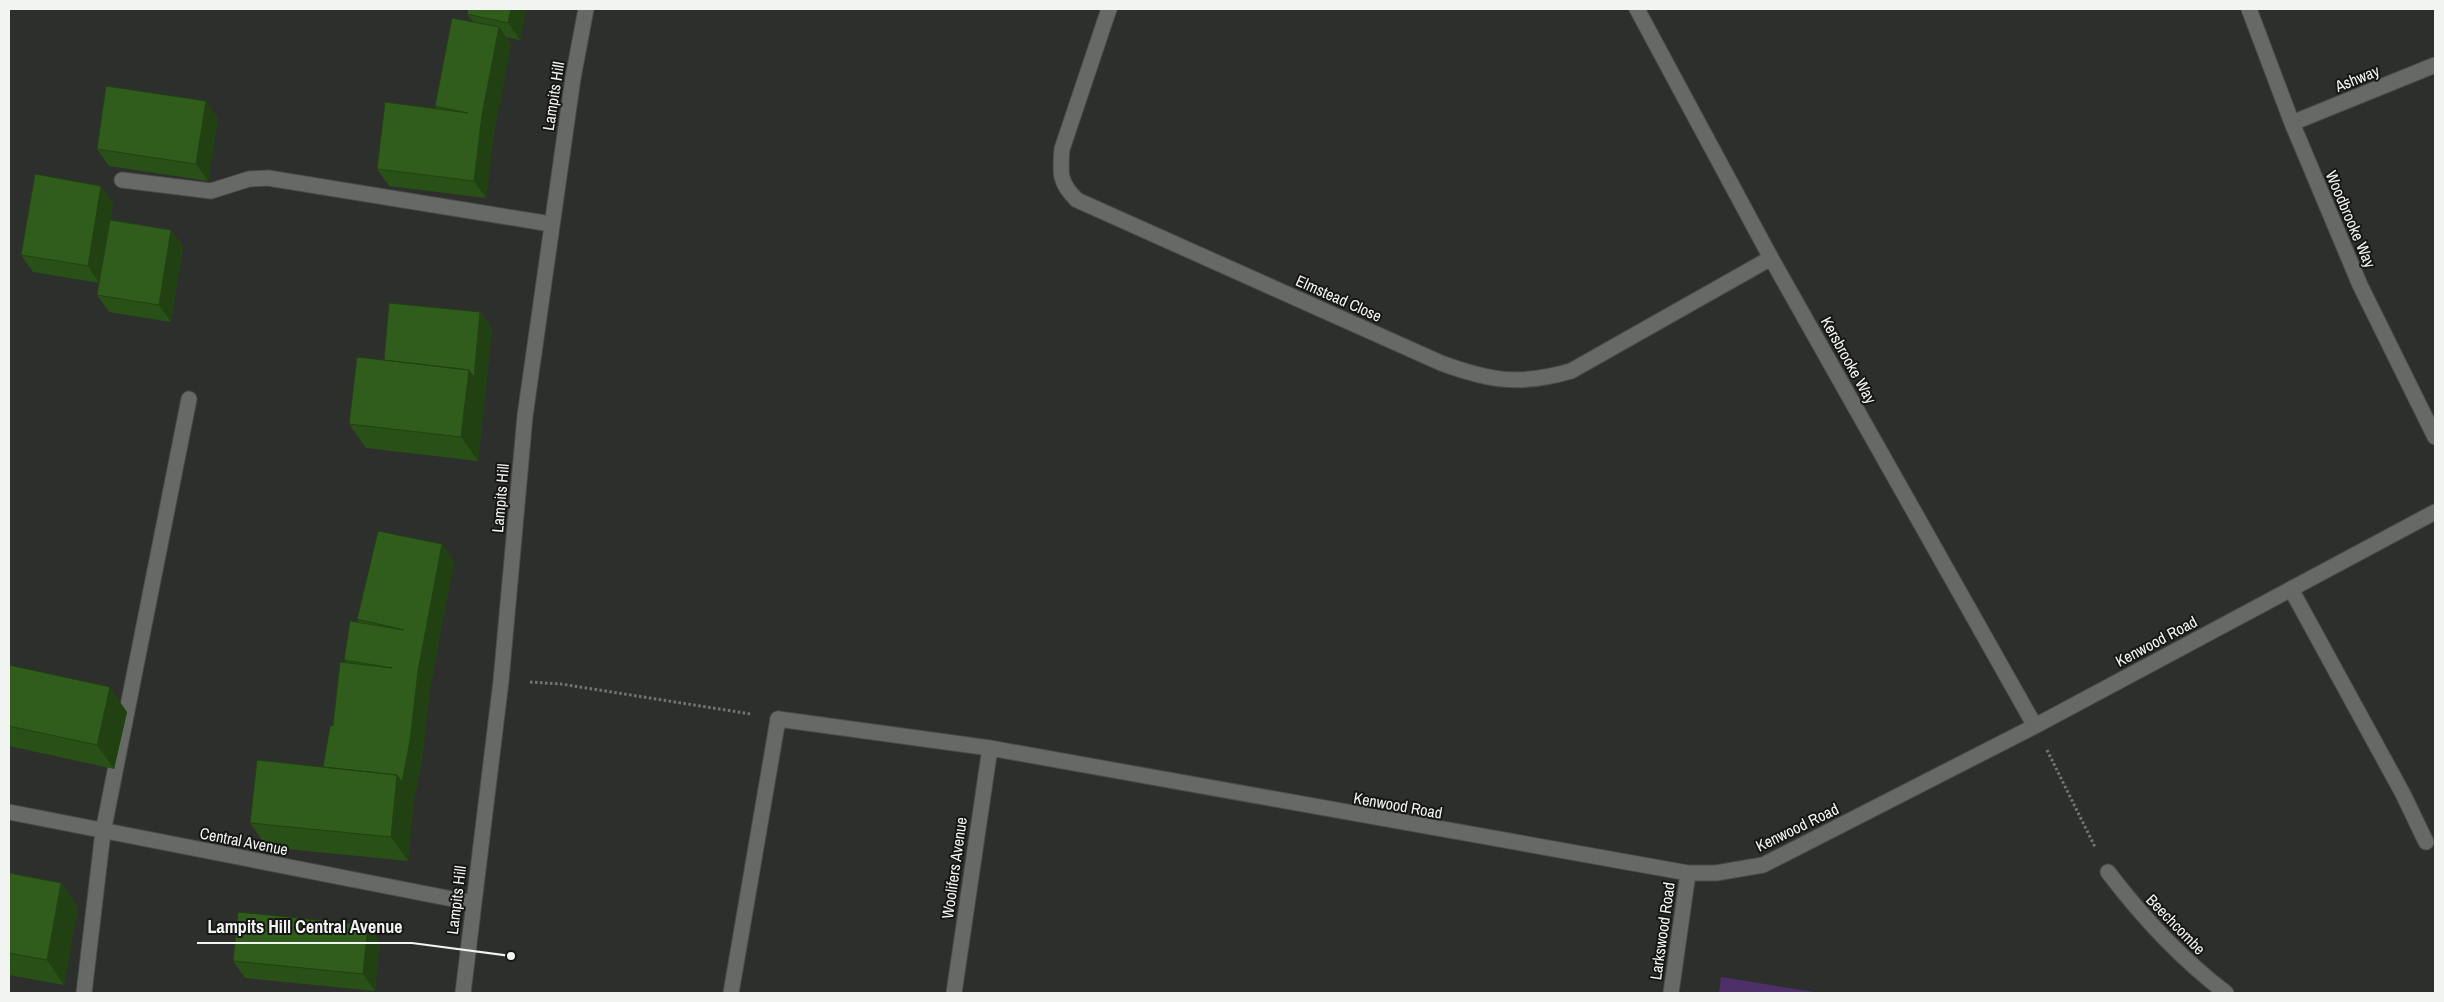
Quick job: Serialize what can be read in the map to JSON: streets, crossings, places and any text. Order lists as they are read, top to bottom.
{
  "streets": {
    "street": [
      "Ashway",
      "Lampits Hill",
      "Woodbrooke Way",
      "Elmstead Close",
      "Kersbrooke Way",
      "Kenwood Road",
      "Central Avenue",
      "Woolifers Avenue",
      "Beechcombe",
      "Larkswood Road"
    ]
  },
  "crossings": [
    ["Ashway", "Woodbrooke Way"],
    ["Lampits Hill", "Central Avenue"],
    ["Elmstead Close", "Kersbrooke Way"],
    ["Kersbrooke Way", "Kenwood Road"],
    ["Kenwood Road", "Woolifers Avenue"],
    ["Kenwood Road", "Larkswood Road"]
  ],
  "places": ["Lampits Hill Central Avenue"]
}
